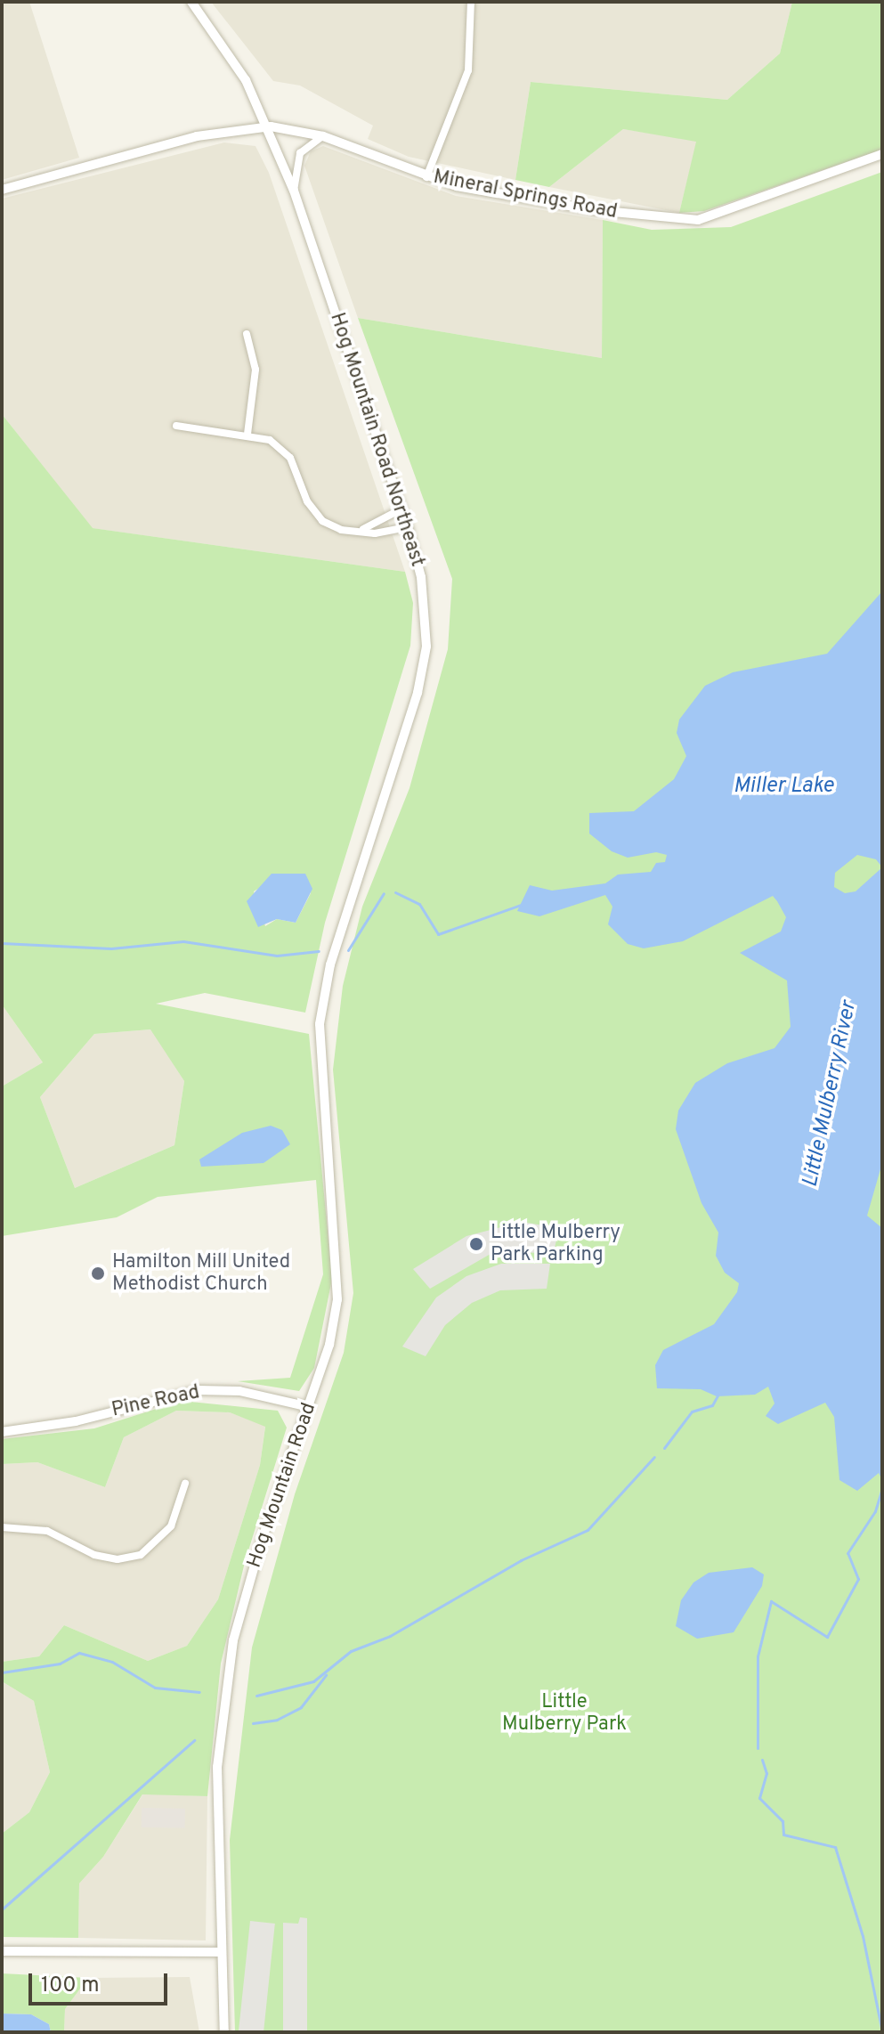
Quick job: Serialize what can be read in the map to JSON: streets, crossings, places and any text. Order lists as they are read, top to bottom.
{
  "streets": {
    "street": [
      "Mineral Springs Road",
      "Hog Mountain Road Northeast",
      "Pine Road",
      "Hog Mountain Road"
    ]
  },
  "crossings": [
    ["Mineral Springs Road", "Hog Mountain Road Northeast"],
    ["Hog Mountain Road Northeast", "Hog Mountain Road"],
    ["Pine Road", "Hog Mountain Road"]
  ],
  "water": ["Miller Lake", "Little Mulberry River"],
  "parks": ["Little Mulberry Park"],
  "places": ["Little Mulberry Park Parking", "Hamilton Mill United Methodist Church"],
  "scale_bar": "100 m"
}
